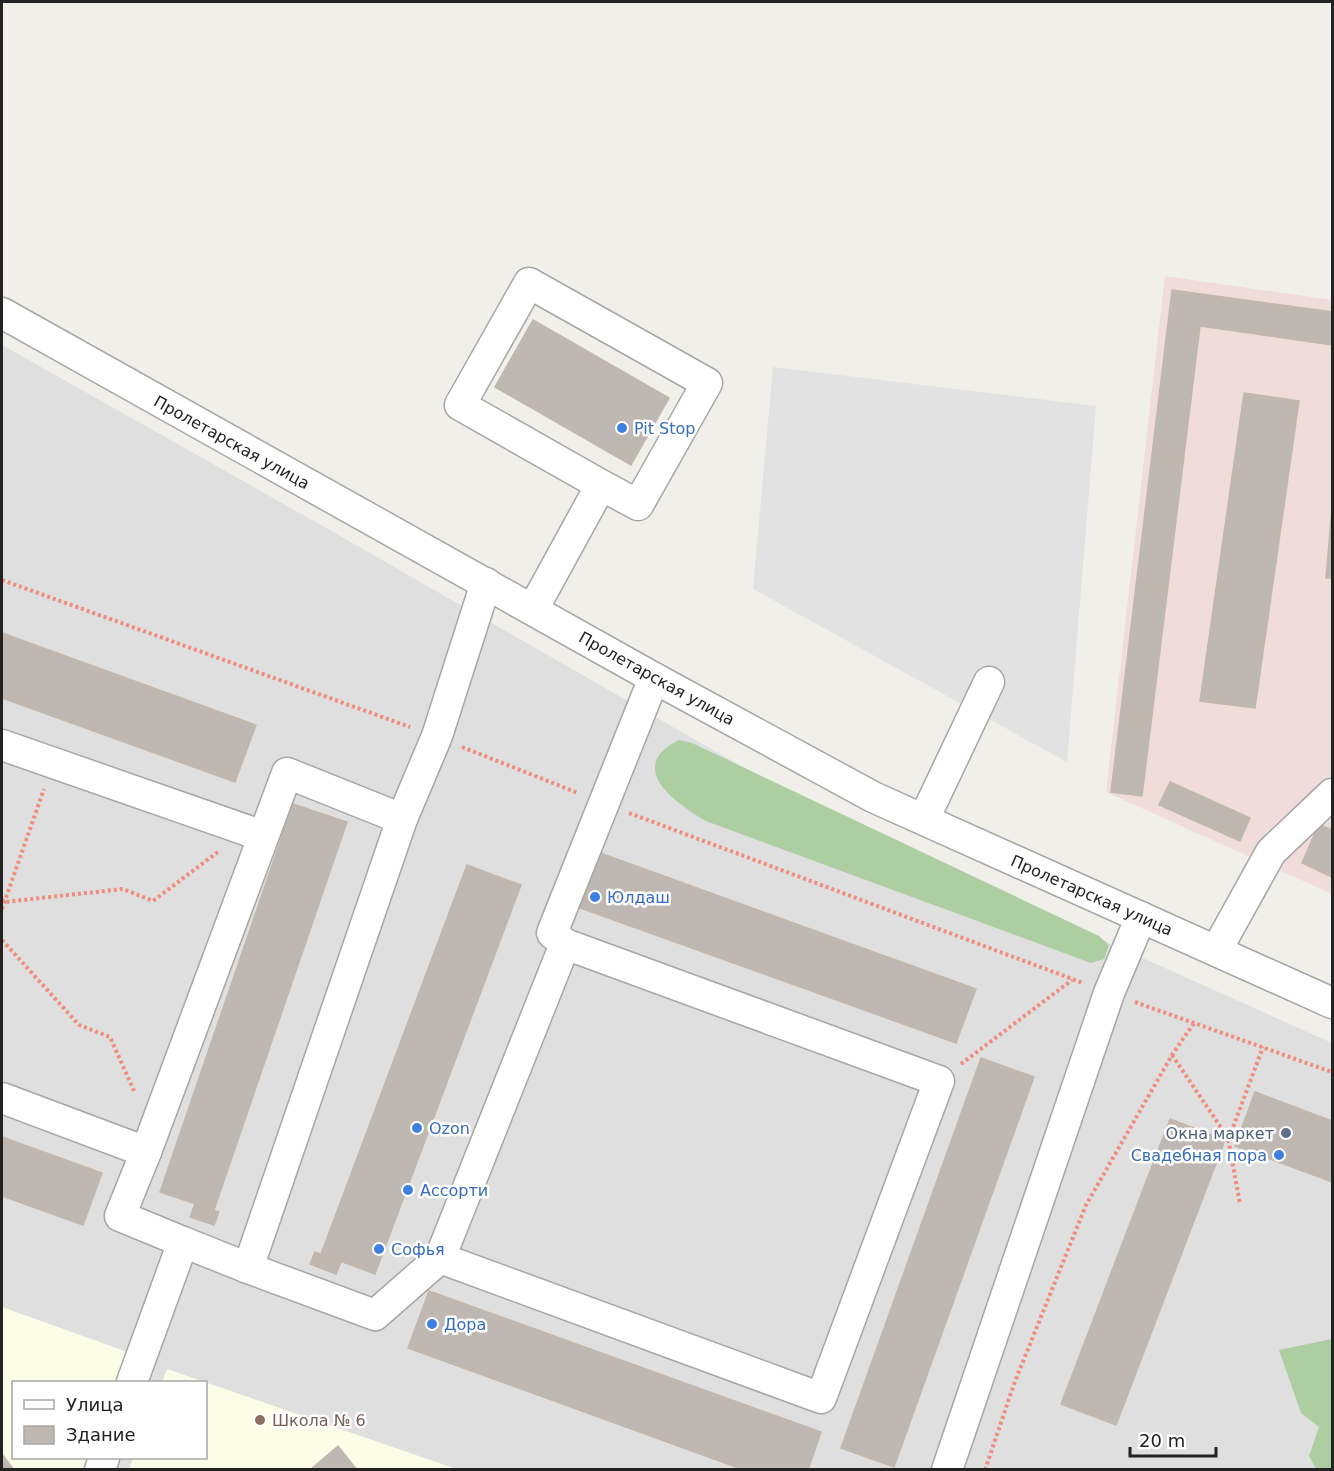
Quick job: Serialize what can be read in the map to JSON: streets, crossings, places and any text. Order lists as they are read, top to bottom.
{
  "streets": {
    "street": ["Пролетарская улица"]
  },
  "places": [
    "Pit Stop",
    "Юлдаш",
    "Ozon",
    "Окна маркет",
    "Свадебная пора",
    "Ассорти",
    "Софья",
    "Дора",
    "Школа № 6"
  ],
  "legend": ["Улица", "Здание"],
  "scale_bar": "20 m"
}
